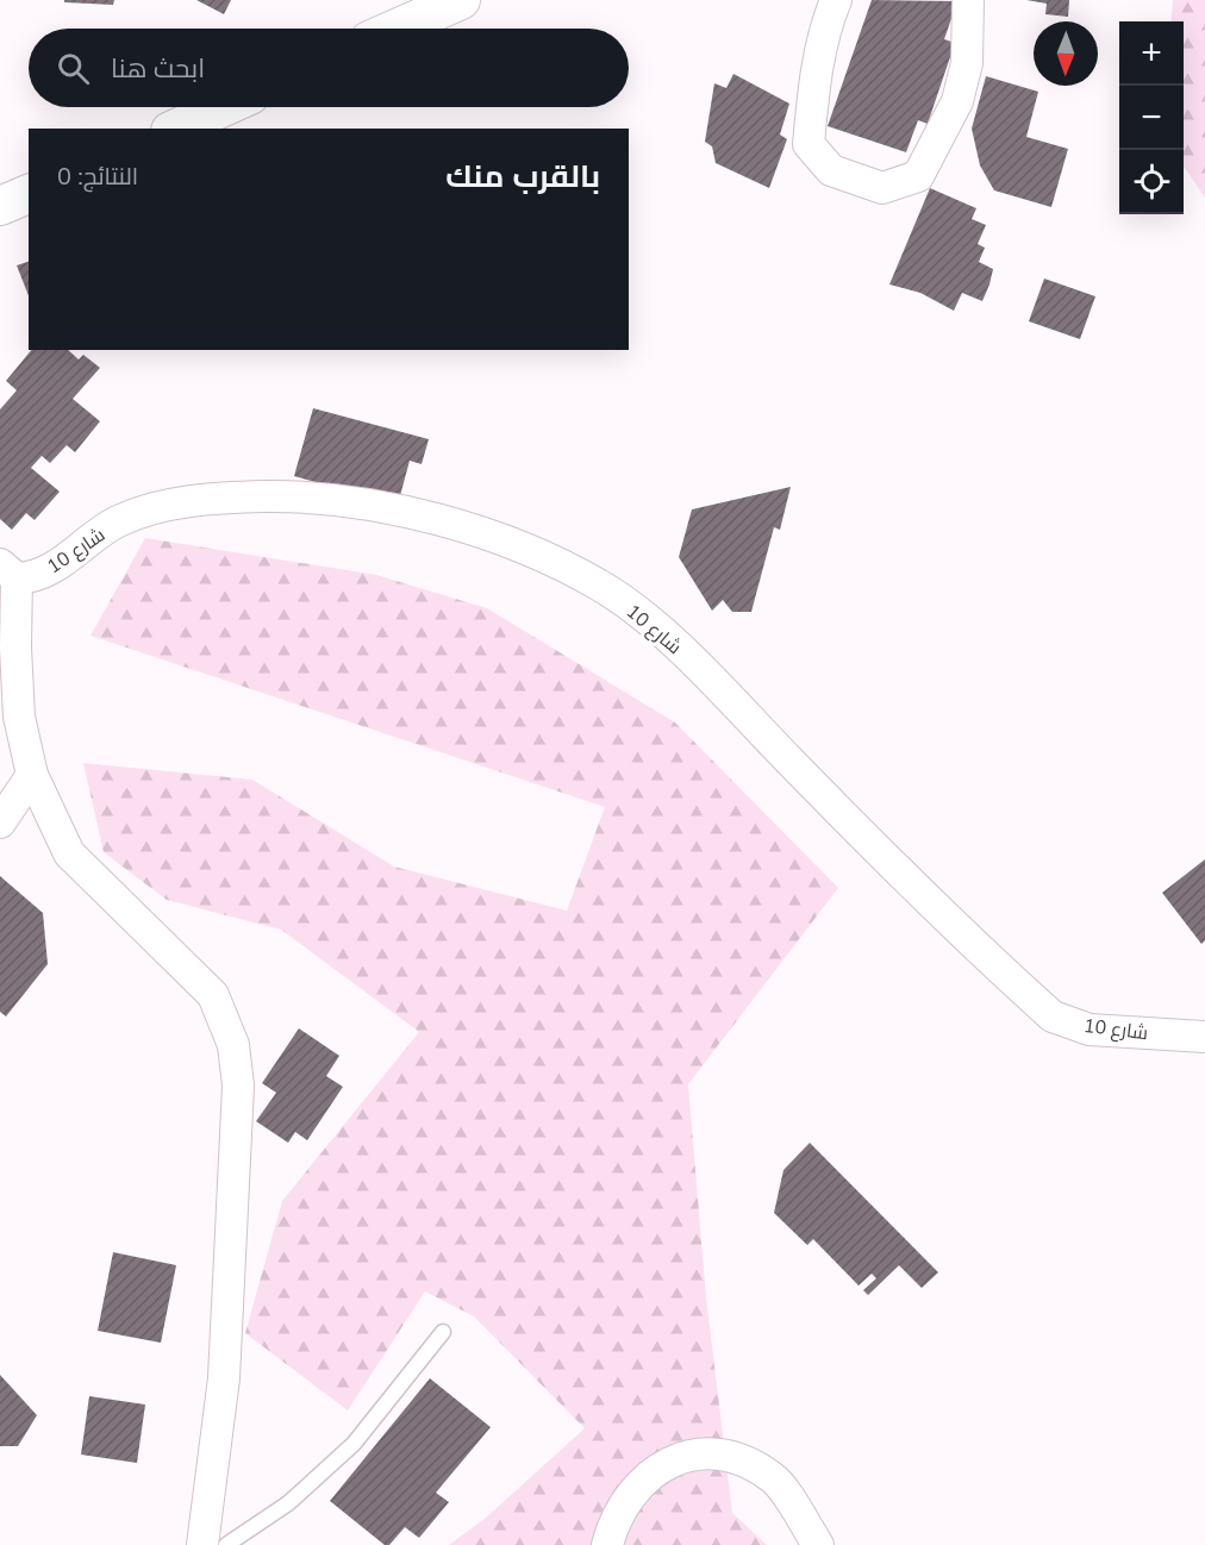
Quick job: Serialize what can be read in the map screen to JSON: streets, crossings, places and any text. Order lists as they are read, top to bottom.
{
  "streets": {
    "street": ["شارع 10"]
  },
  "north": "bottom",
  "page": {
    "map_buttons": ["+", "−"],
    "search": "ابحث هنا",
    "heading": ["بالقرب منك", "النتائج: 0"]
  }
}
